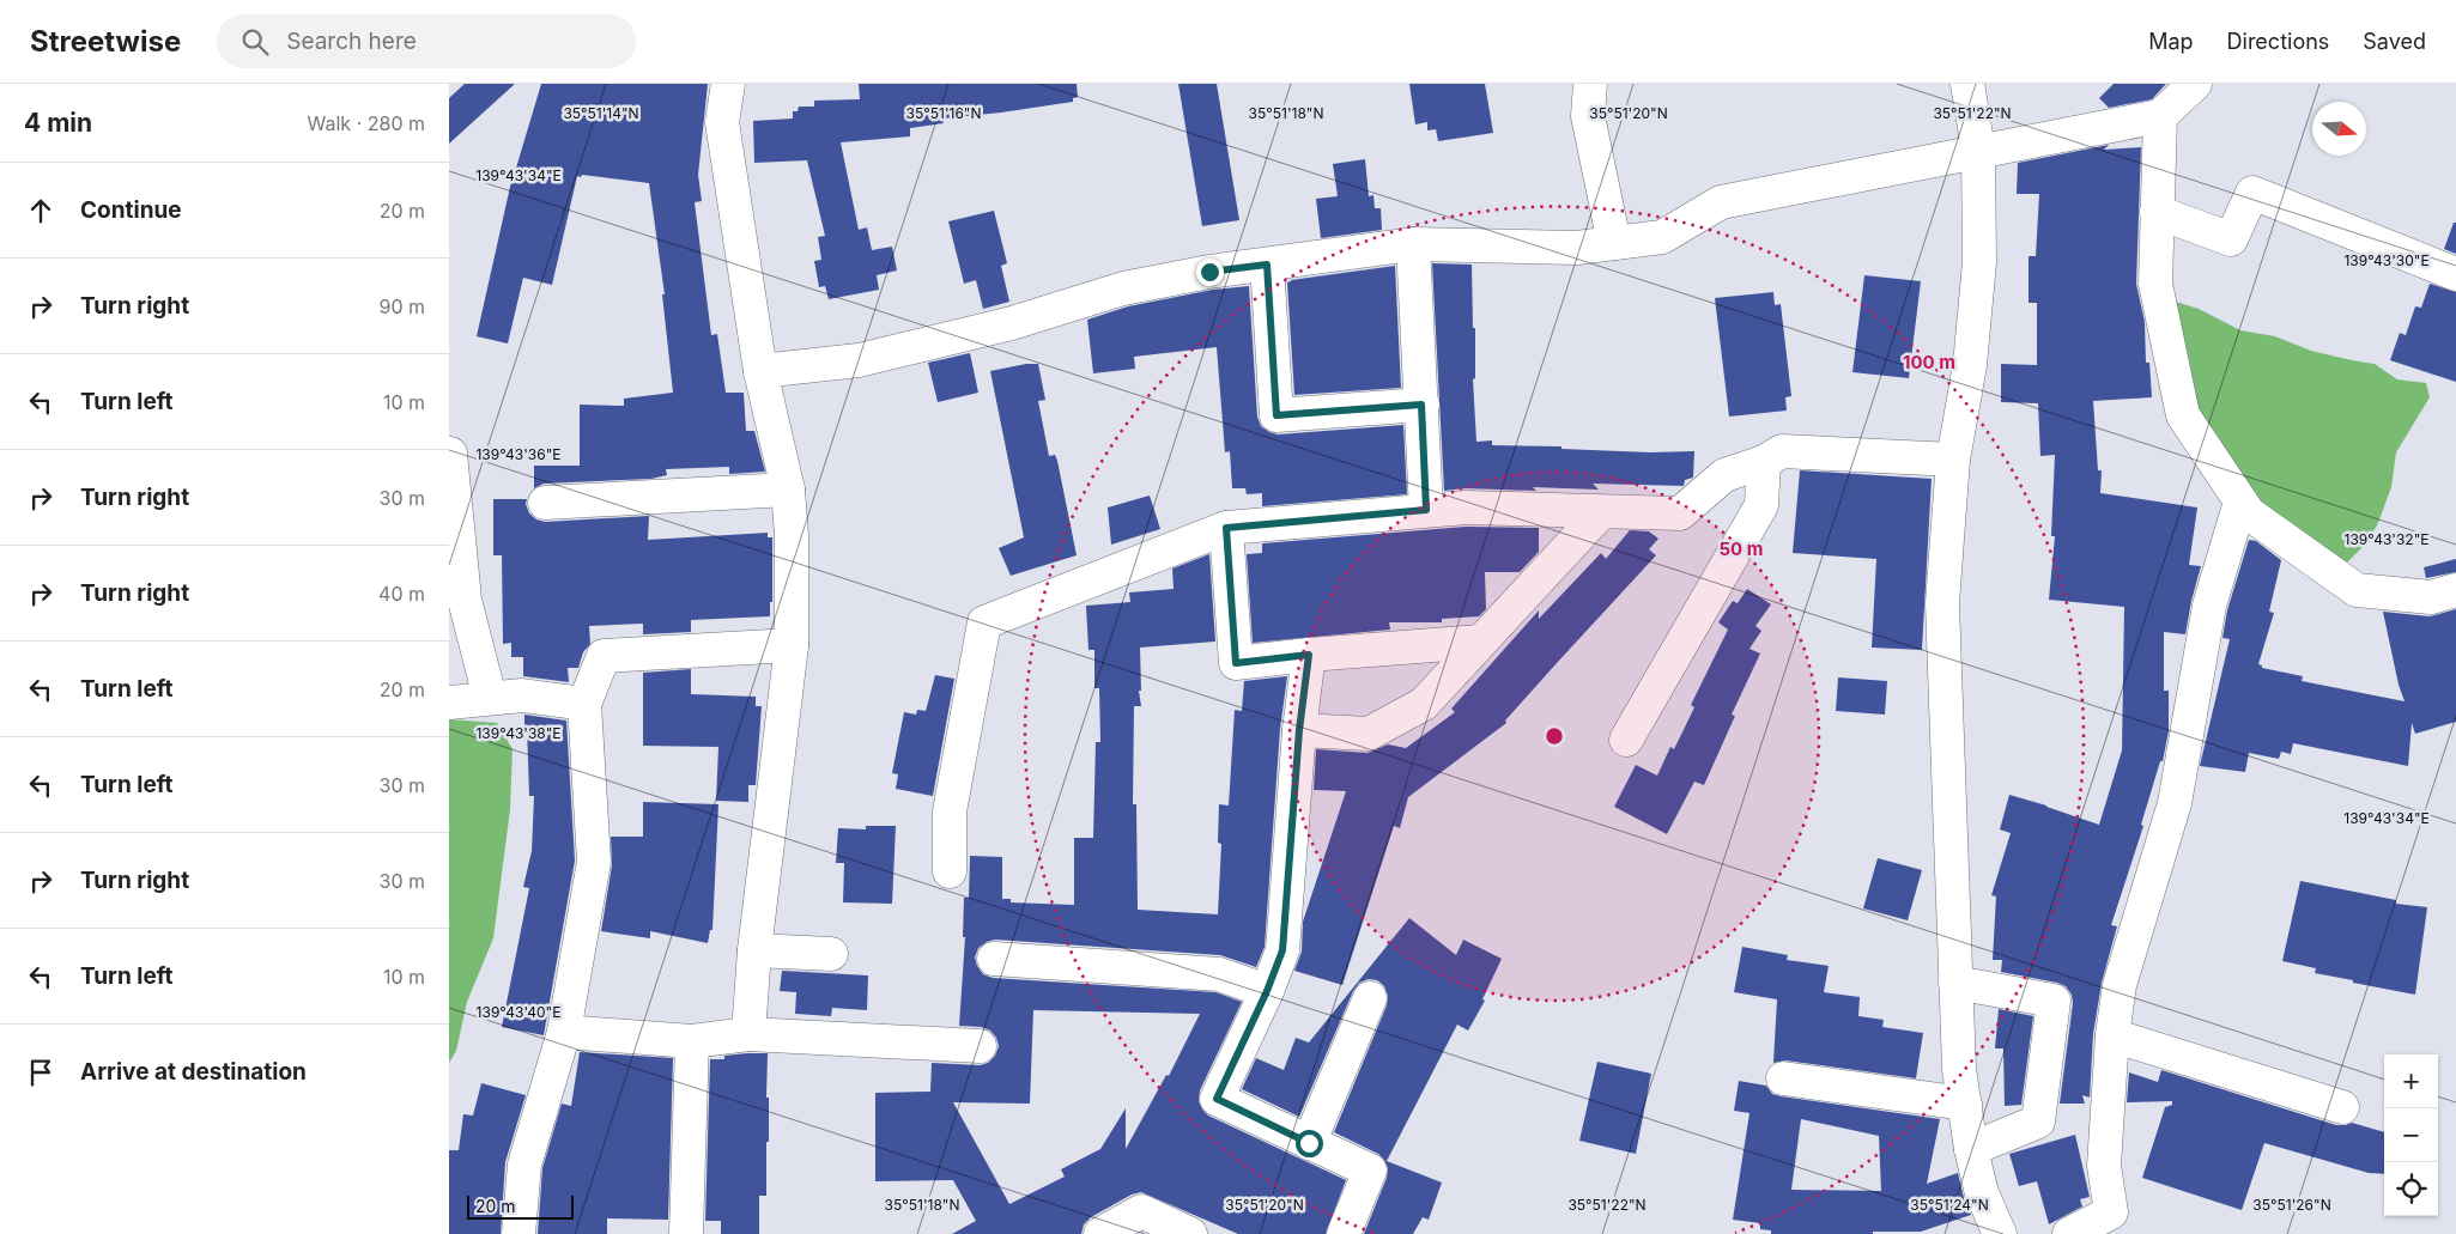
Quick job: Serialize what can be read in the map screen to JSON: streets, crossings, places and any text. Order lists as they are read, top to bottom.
{
  "scale_bar": "20 m",
  "north": "right",
  "page": {
    "header": "Streetwise",
    "search": "Search here",
    "nav": ["Map", "Directions", "Saved"],
    "heading": ["4 min", "Walk · 280 m"],
    "list": [
      ["Continue", "20 m"],
      ["Turn right", "90 m"],
      ["Turn left", "10 m"],
      ["Turn right", "30 m"],
      ["Turn right", "40 m"],
      ["Turn left", "20 m"],
      ["Turn left", "30 m"],
      ["Turn right", "30 m"],
      ["Turn left", "10 m"],
      "Arrive at destination"
    ],
    "map_buttons": ["+", "−"],
    "scale": "20 m"
  },
  "coordinates": [
    "35°51'14\"N",
    "35°51'16\"N",
    "35°51'18\"N",
    "35°51'20\"N",
    "35°51'22\"N",
    "139°43'34\"E",
    "139°43'30\"E",
    "139°43'36\"E",
    "139°43'32\"E",
    "139°43'38\"E",
    "139°43'40\"E",
    "35°51'24\"N",
    "35°51'26\"N"
  ],
  "rings": ["100 m", "50 m"]
}
